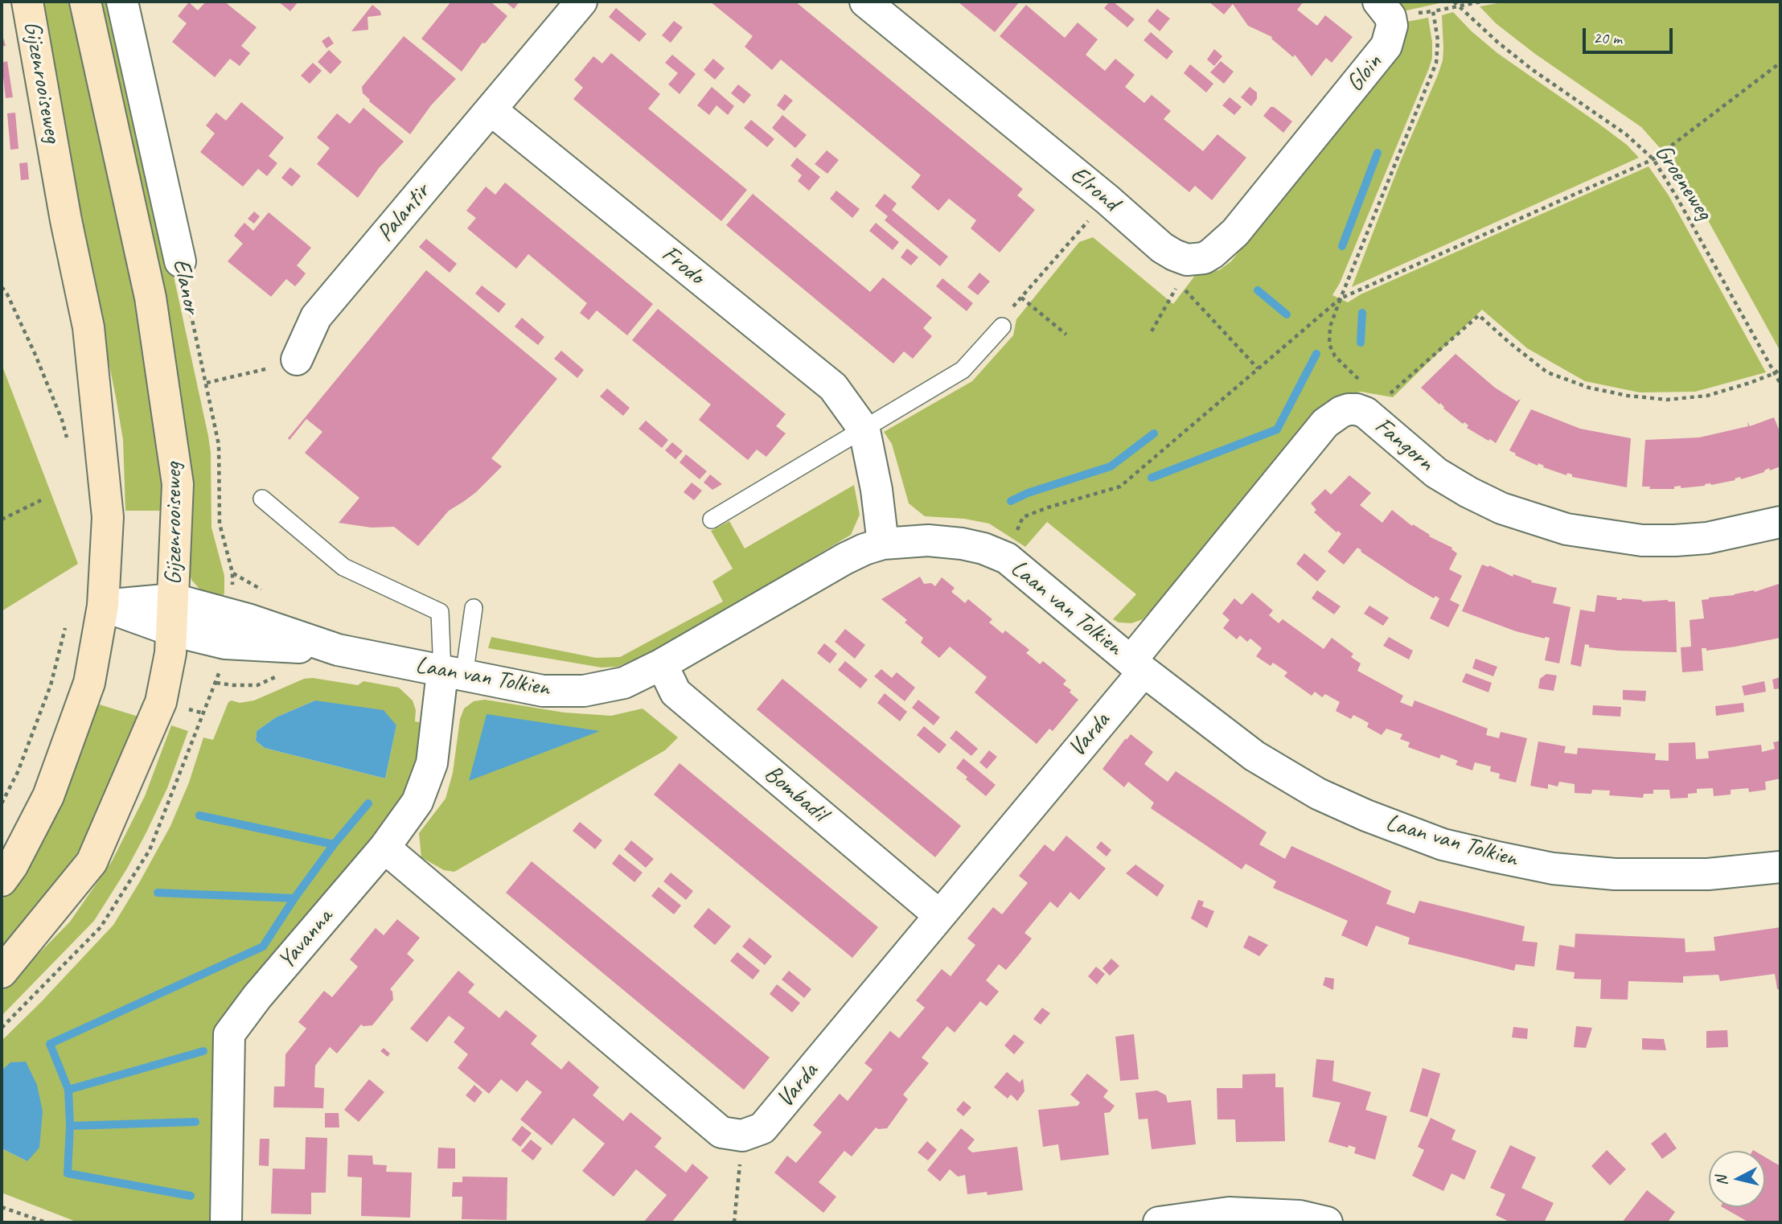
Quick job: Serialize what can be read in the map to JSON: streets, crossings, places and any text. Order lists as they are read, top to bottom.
{
  "streets": {
    "main road": ["Gijzenrooiseweg"],
    "street": [
      "Gloin",
      "Elrond",
      "Palantir",
      "Frodo",
      "Elanor",
      "Fangorn",
      "Laan van Tolkien",
      "Varda",
      "Bombadil",
      "Yavanna"
    ],
    "path": ["Groeneweg"]
  },
  "crossings": [
    ["Gloin", "Elrond"],
    ["Gijzenrooiseweg", "Laan van Tolkien"],
    ["Palantir", "Frodo"],
    ["Frodo", "Laan van Tolkien"],
    ["Fangorn", "Laan van Tolkien"],
    ["Fangorn", "Varda"],
    ["Laan van Tolkien", "Varda"],
    ["Laan van Tolkien", "Bombadil"],
    ["Laan van Tolkien", "Yavanna"],
    ["Varda", "Bombadil"]
  ],
  "scale_bar": "20 m",
  "north": "left"
}
